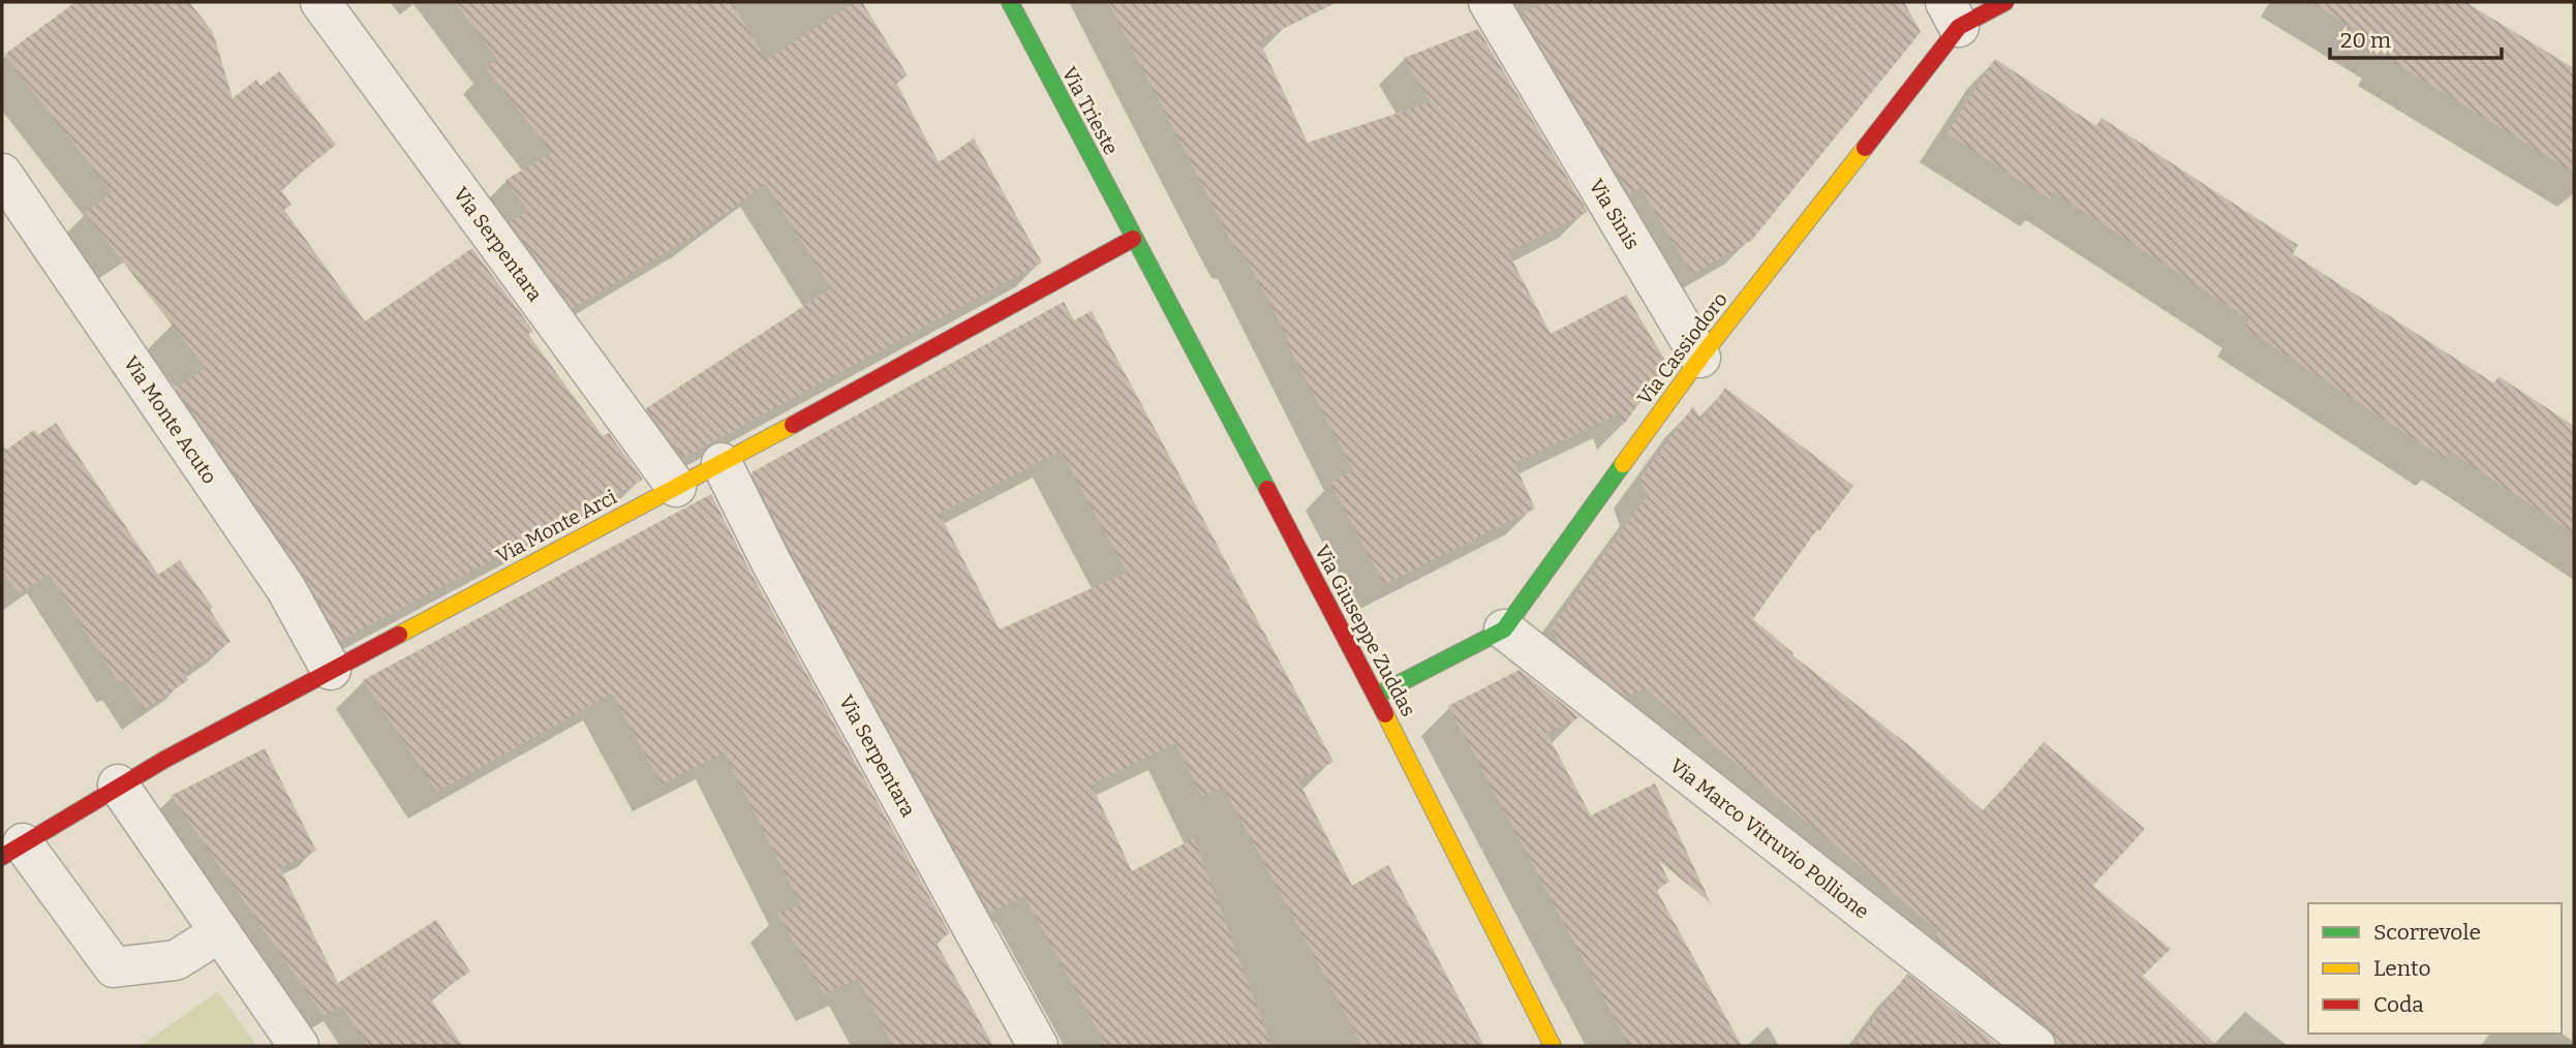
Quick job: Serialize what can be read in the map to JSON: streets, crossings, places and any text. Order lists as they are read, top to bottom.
{
  "streets": {
    "street": [
      "Via Trieste",
      "Via Sinis",
      "Via Serpentara",
      "Via Cassiodoro",
      "Via Monte Acuto",
      "Via Monte Arci",
      "Via Giuseppe Zuddas",
      "Via Marco Vitruvio Pollione"
    ]
  },
  "crossings": [
    ["Via Trieste", "Via Monte Arci"],
    ["Via Trieste", "Via Giuseppe Zuddas"],
    ["Via Sinis", "Via Cassiodoro"],
    ["Via Serpentara", "Via Monte Arci"],
    ["Via Cassiodoro", "Via Giuseppe Zuddas"],
    ["Via Cassiodoro", "Via Marco Vitruvio Pollione"],
    ["Via Monte Acuto", "Via Monte Arci"],
    ["Via Monte Arci", "Via Giuseppe Zuddas"]
  ],
  "legend": ["Scorrevole", "Lento", "Coda"],
  "scale_bar": "20 m"
}
